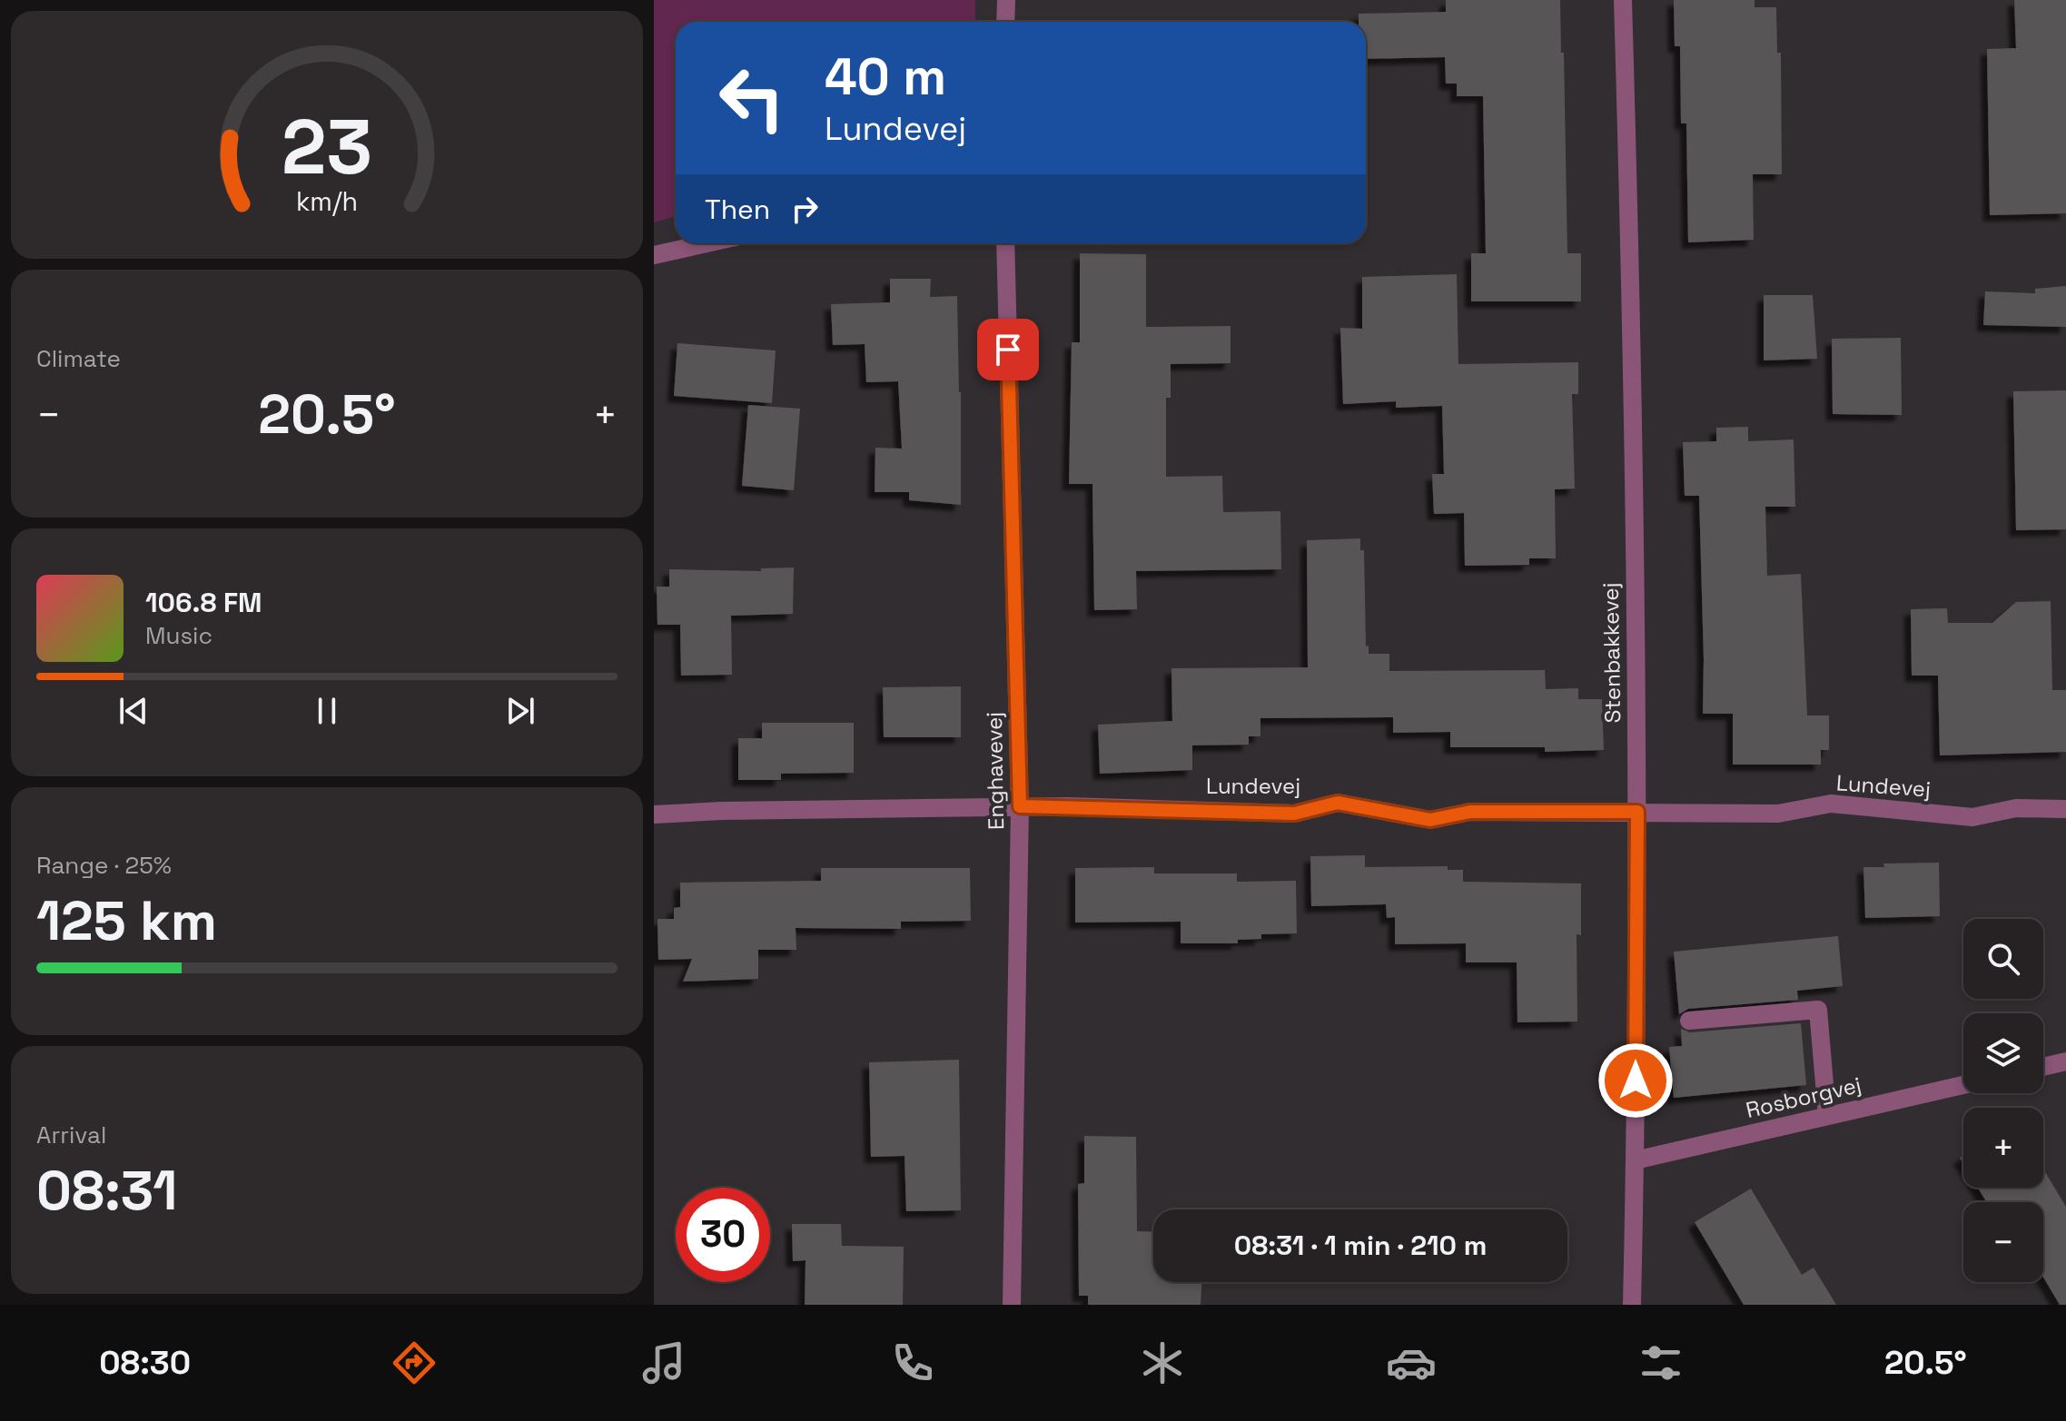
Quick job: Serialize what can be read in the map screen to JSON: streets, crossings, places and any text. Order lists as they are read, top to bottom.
{
  "streets": {
    "street": [
      "Stenbakkevej",
      "Enghavevej",
      "Lundevej",
      "Rosborgvej"
    ]
  },
  "crossings": [
    ["Stenbakkevej", "Lundevej"],
    ["Stenbakkevej", "Rosborgvej"],
    ["Enghavevej", "Lundevej"]
  ],
  "page": {
    "turn": ["40 m", "Lundevej"],
    "then": "Then",
    "tile": [
      "Climate",
      ["Range · 25%", "125 km"],
      ["Arrival", "08:31"]
    ],
    "heat": ["−", "20.5°", "+"],
    "song": ["106.8 FM", "Music"],
    "map_buttons": ["+", "−"],
    "limit": "30",
    "trip": "08:31 · 1 min · 210 m",
    "tabs": ["08:30", "20.5°"],
    "gauge": ["23", "km/h"]
  }
}
